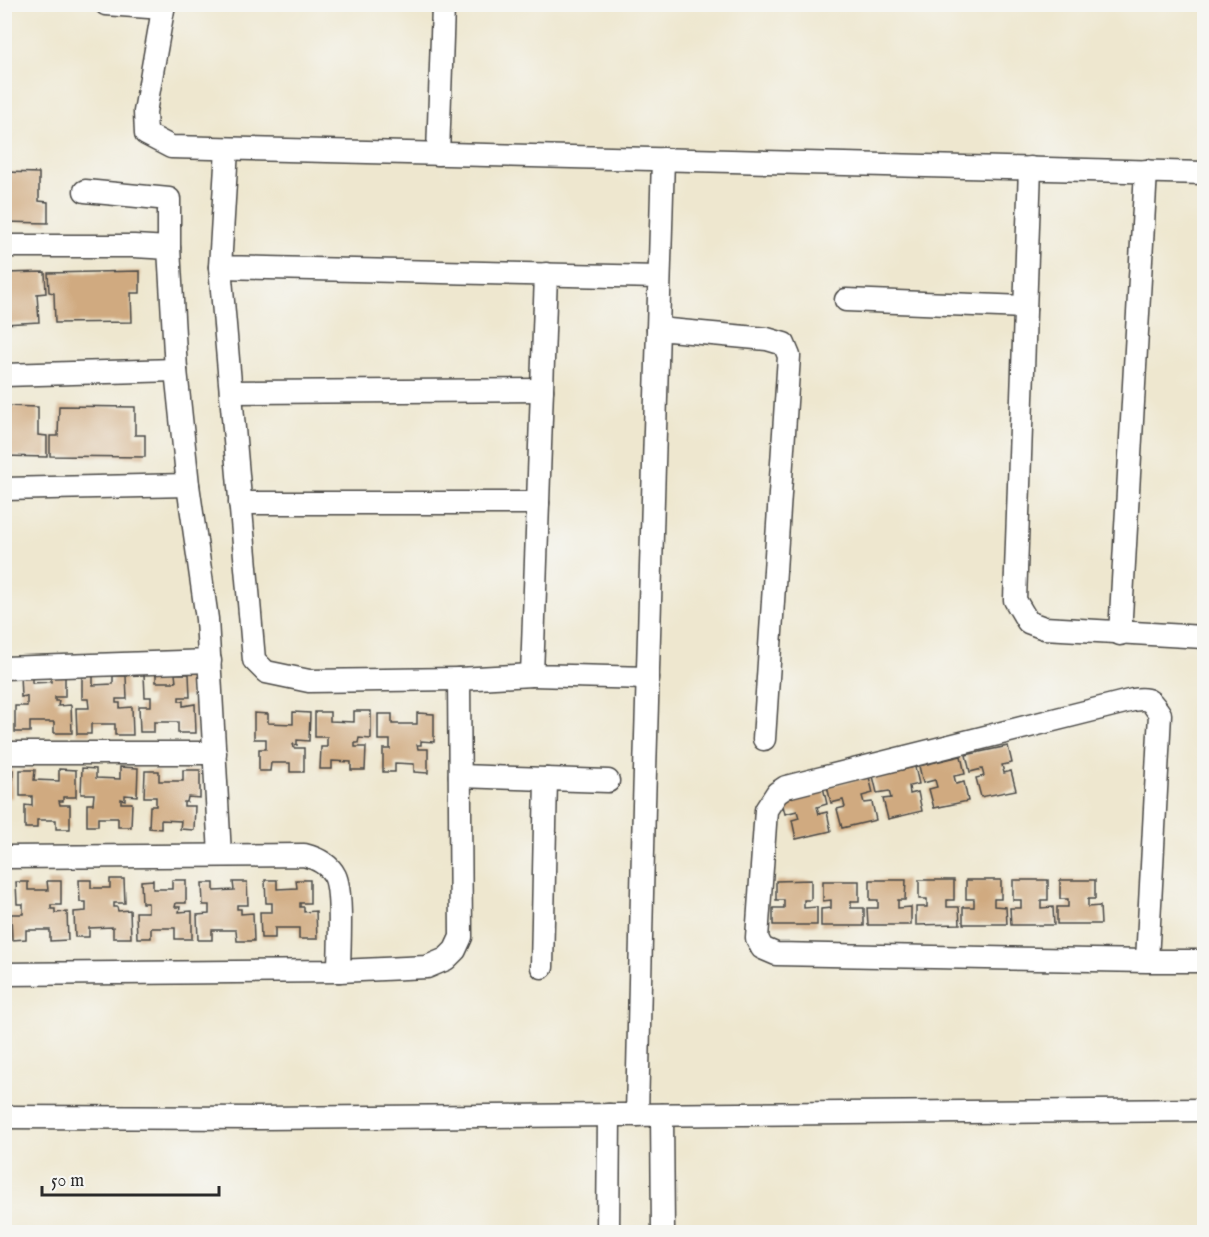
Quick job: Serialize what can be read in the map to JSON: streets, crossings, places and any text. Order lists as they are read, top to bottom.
{
  "scale_bar": "50 m"
}
